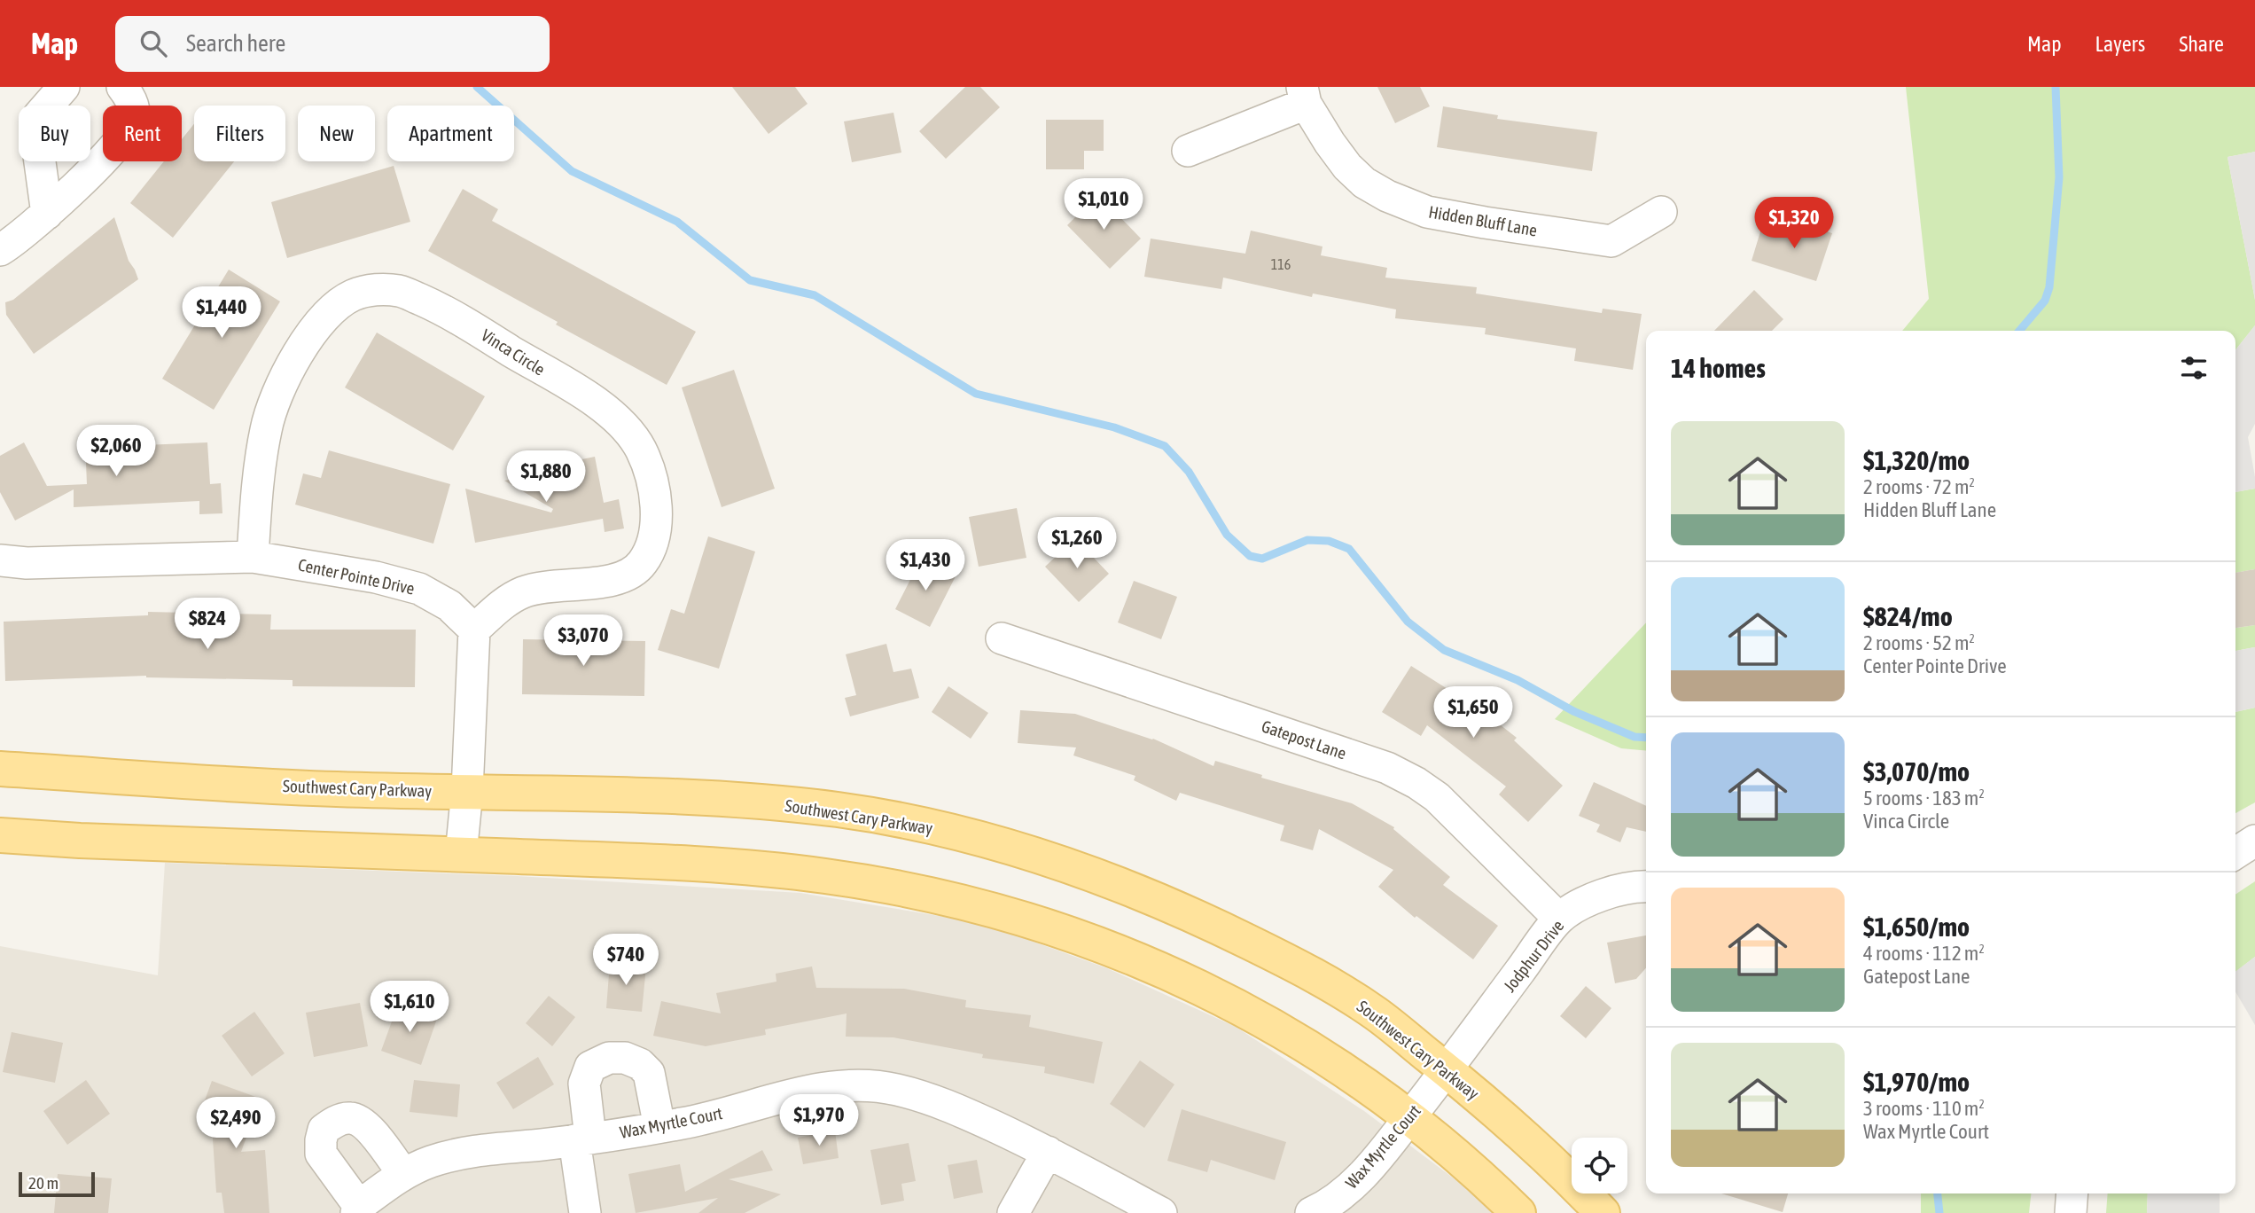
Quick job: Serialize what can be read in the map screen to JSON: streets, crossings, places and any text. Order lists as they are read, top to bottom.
{
  "streets": {
    "main road": ["Southwest Cary Parkway"],
    "street": [
      "Hidden Bluff Lane",
      "Vinca Circle",
      "Center Pointe Drive",
      "Gatepost Lane",
      "Jodphur Drive",
      "Wax Myrtle Court"
    ]
  },
  "crossings": [
    ["Vinca Circle", "Center Pointe Drive"],
    ["Gatepost Lane", "Jodphur Drive"],
    ["Southwest Cary Parkway", "Jodphur Drive"],
    ["Southwest Cary Parkway", "Wax Myrtle Court"],
    ["Jodphur Drive", "Wax Myrtle Court"]
  ],
  "house_numbers": ["116"],
  "scale_bar": "20 m",
  "page": {
    "header": "Map",
    "search": "Search here",
    "nav": ["Map", "Layers", "Share"],
    "chip": [
      "Buy",
      "Rent",
      "Filters",
      "New",
      "Apartment"
    ],
    "price": [
      "$1,010",
      "$1,320",
      "$1,440",
      "$2,060",
      "$1,880",
      "$1,260",
      "$1,430",
      "$824",
      "$3,070",
      "$1,650",
      "$740",
      "$1,610",
      "$1,970",
      "$2,490"
    ],
    "heading": "14 homes",
    "list": [
      {
        "name": "$1,320/mo",
        "note": "2 rooms · 72 m² · Hidden Bluff Lane"
      },
      {
        "name": "$824/mo",
        "note": "2 rooms · 52 m² · Center Pointe Drive"
      },
      {
        "name": "$3,070/mo",
        "note": "5 rooms · 183 m² · Vinca Circle"
      },
      {
        "name": "$1,650/mo",
        "note": "4 rooms · 112 m² · Gatepost Lane"
      },
      {
        "name": "$1,970/mo",
        "note": "3 rooms · 110 m² · Wax Myrtle Court"
      }
    ],
    "scale": "20 m"
  }
}
